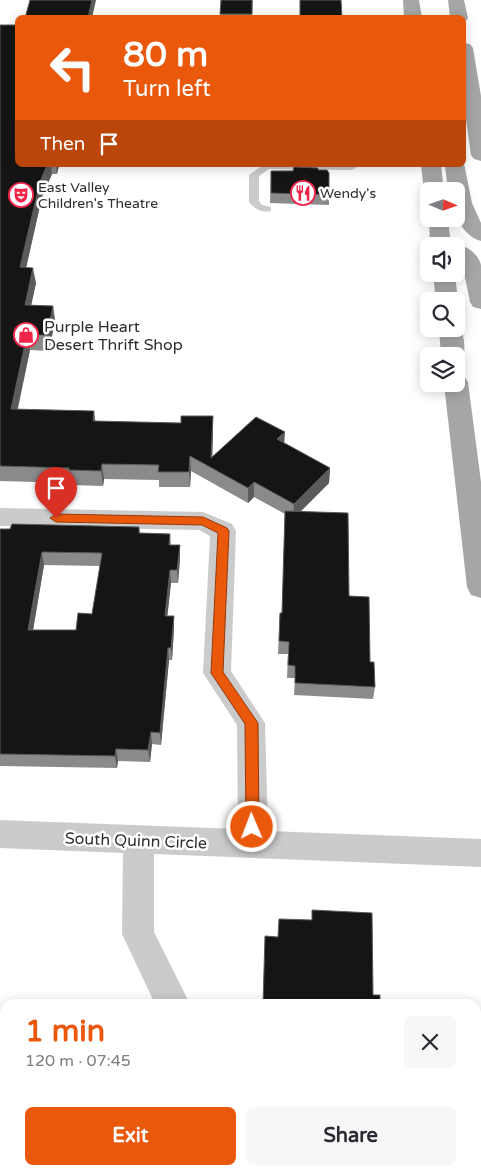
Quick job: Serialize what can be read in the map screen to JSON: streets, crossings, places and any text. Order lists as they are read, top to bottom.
{
  "streets": {
    "street": ["South Quinn Circle"]
  },
  "places": {
    "restaurant": ["Wendy's"],
    "theatre": ["East Valley Children's Theatre"],
    "shop": ["Purple Heart Desert Thrift Shop"]
  },
  "north": "right",
  "page": {
    "turn": ["80 m", "Turn left"],
    "then": "Then",
    "heading": ["1 min", "120 m · 07:45"],
    "buttons": ["Exit", "Share"]
  }
}
